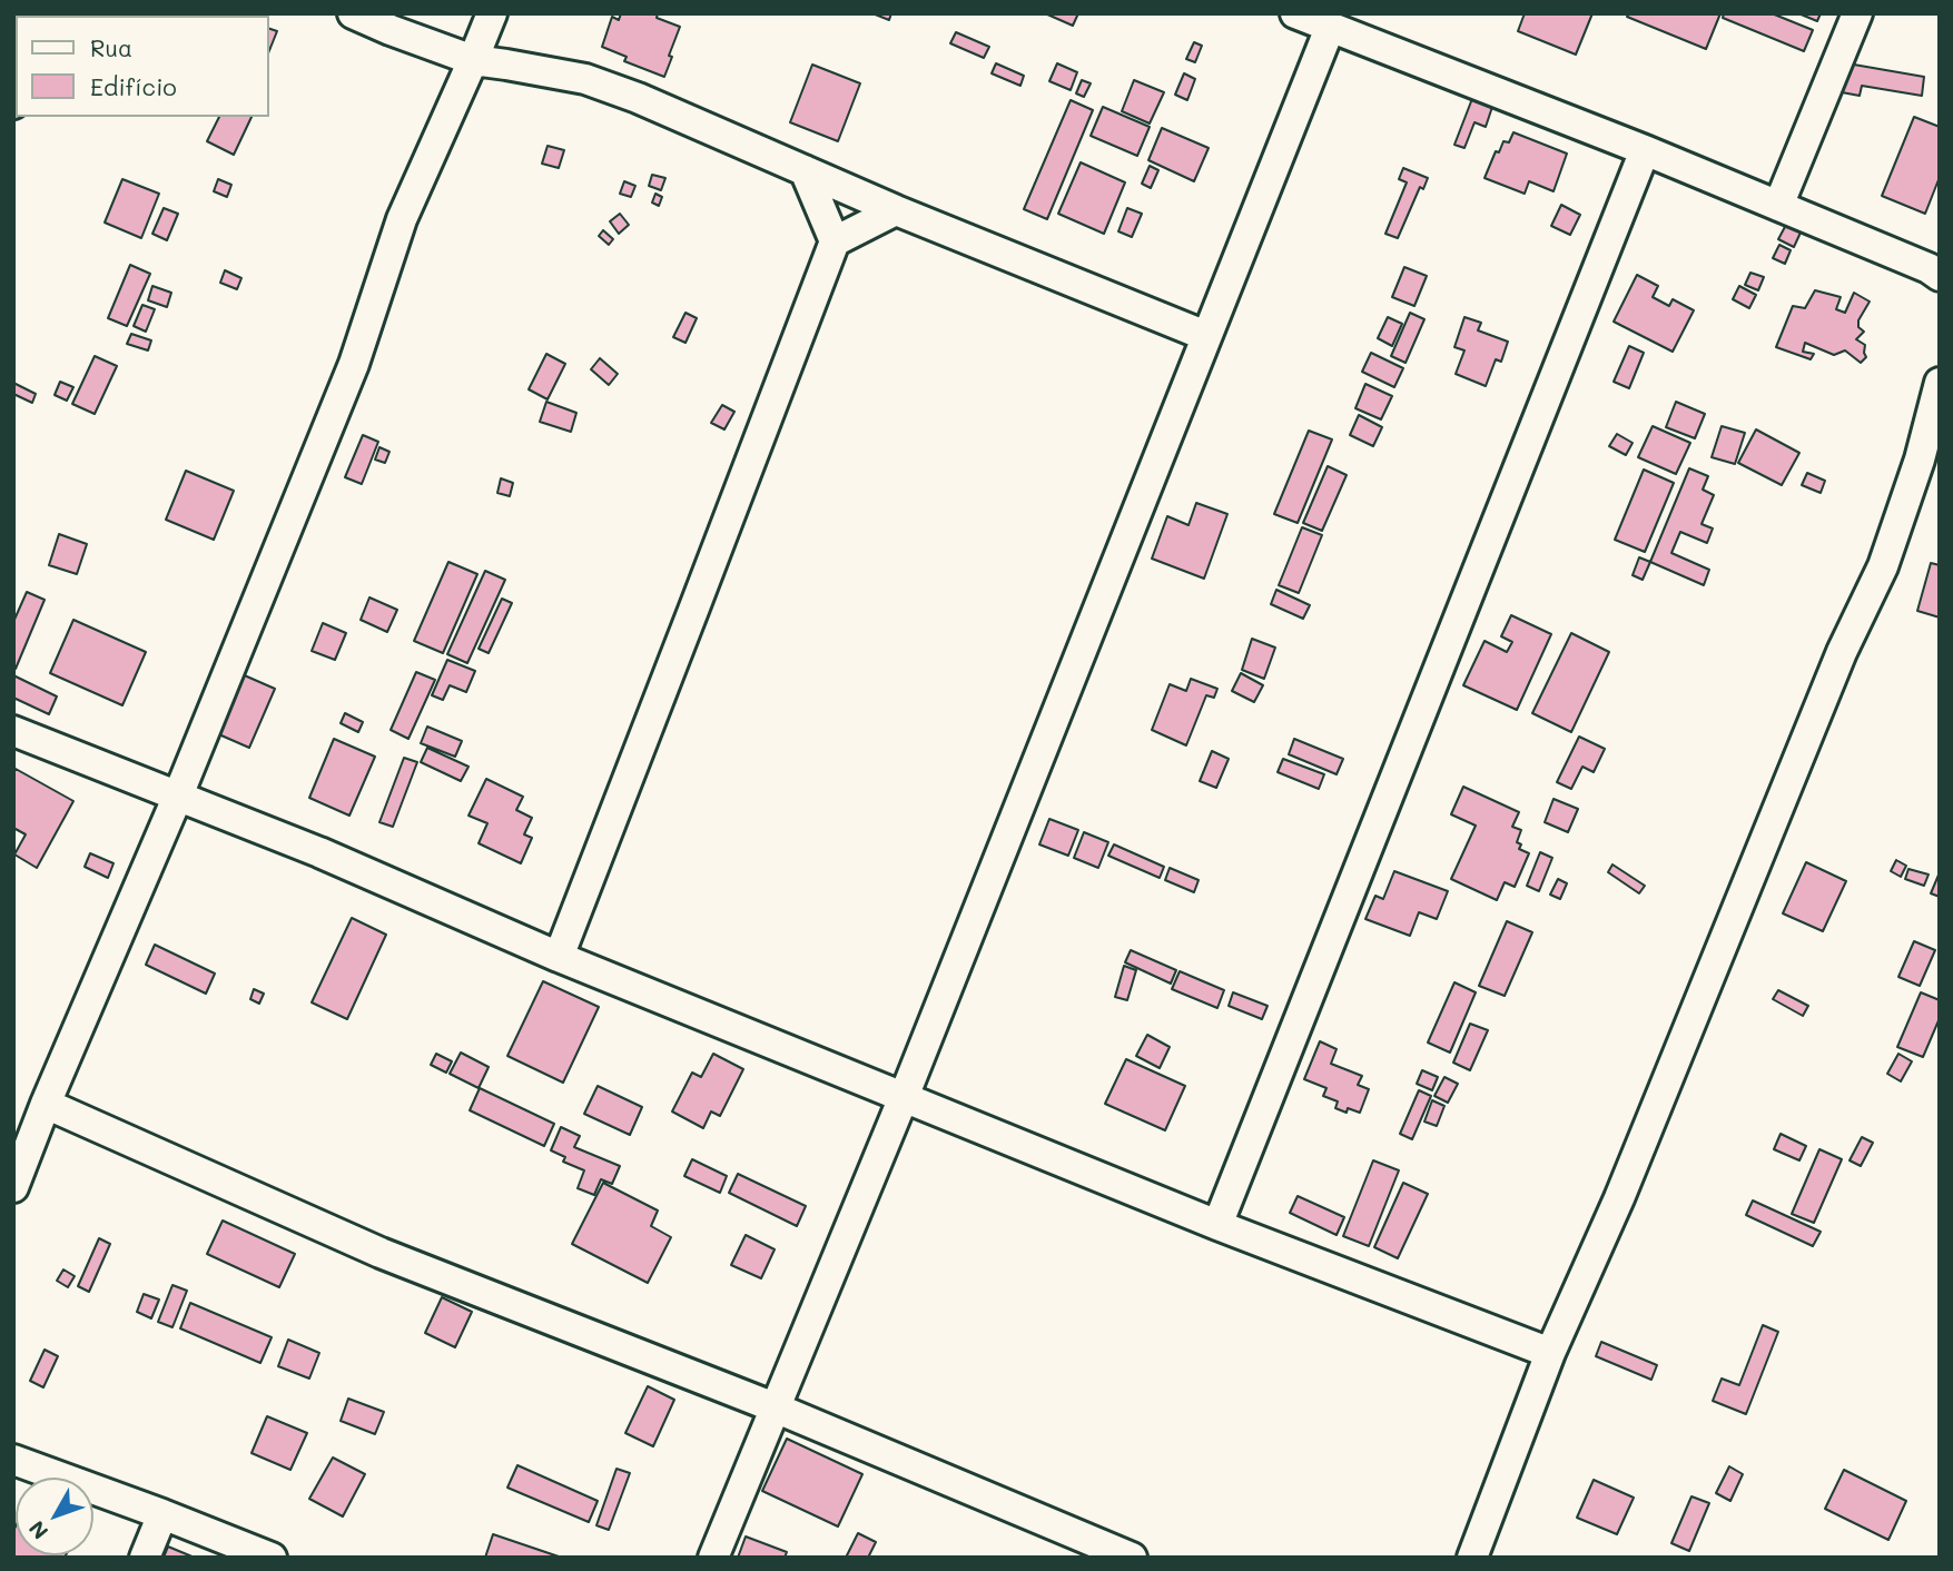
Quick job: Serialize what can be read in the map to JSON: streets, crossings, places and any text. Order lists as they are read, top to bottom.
{
  "legend": ["Rua", "Edifício"],
  "north": "bottom left"
}
